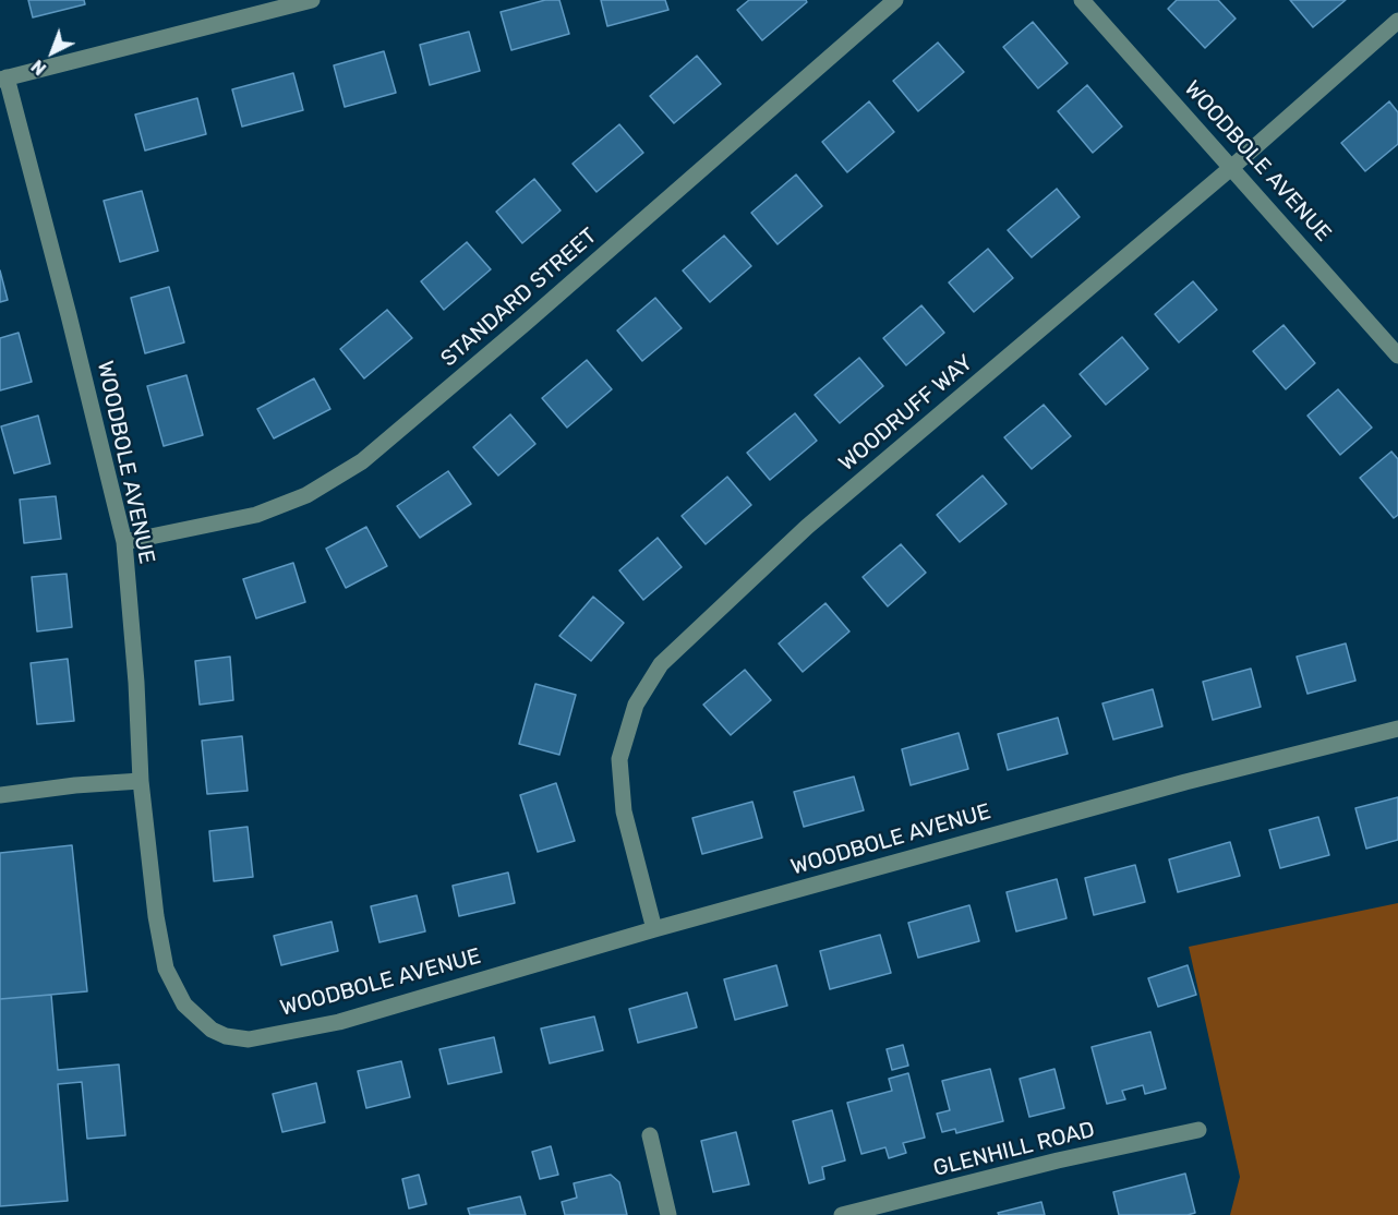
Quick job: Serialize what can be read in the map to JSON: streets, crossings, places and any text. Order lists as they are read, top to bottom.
{
  "streets": {
    "street": [
      "WOODBOLE AVENUE",
      "STANDARD STREET",
      "WOODRUFF WAY",
      "GLENHILL ROAD"
    ]
  },
  "crossings": [
    ["WOODBOLE AVENUE", "STANDARD STREET"],
    ["WOODBOLE AVENUE", "WOODRUFF WAY"]
  ],
  "north": "bottom left"
}
